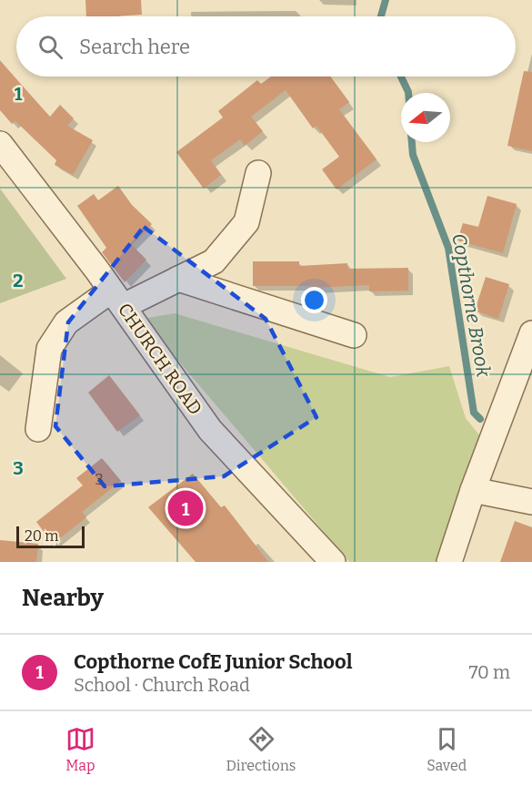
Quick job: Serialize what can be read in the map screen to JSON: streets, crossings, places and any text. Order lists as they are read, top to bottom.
{
  "streets": {
    "street": ["CHURCH ROAD"]
  },
  "water": ["Copthorne Brook"],
  "house_numbers": ["3"],
  "scale_bar": "20 m",
  "north": "left",
  "page": {
    "search": "Search here",
    "pins": "1",
    "scale": "20 m",
    "heading": "Nearby",
    "list": [
      {
        "mark": "1",
        "name": "Copthorne CofE Junior School",
        "note": "School · Church Road",
        "value": "70 m"
      }
    ],
    "nav": ["Map", "Directions", "Saved"]
  },
  "grid": {
    "rows": ["1", "2", "3"]
  }
}
